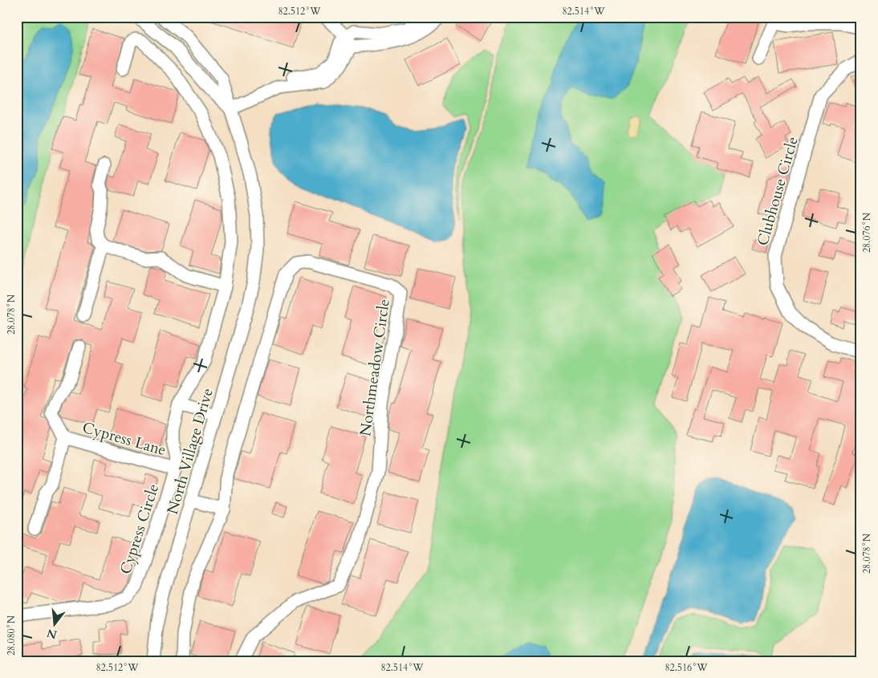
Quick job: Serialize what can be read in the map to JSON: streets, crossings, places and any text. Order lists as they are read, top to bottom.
{
  "streets": {
    "street": [
      "Clubhouse Circle",
      "Northmeadow Circle",
      "Cypress Lane",
      "North Village Drive",
      "Cypress Circle"
    ]
  },
  "crossings": [
    ["Cypress Lane", "Cypress Circle"]
  ],
  "north": "bottom",
  "coordinates": [
    "82.512°W",
    "82.514°W",
    "28.076°N",
    "28.078°N",
    "28.080°N",
    "82.516°W"
  ]
}
